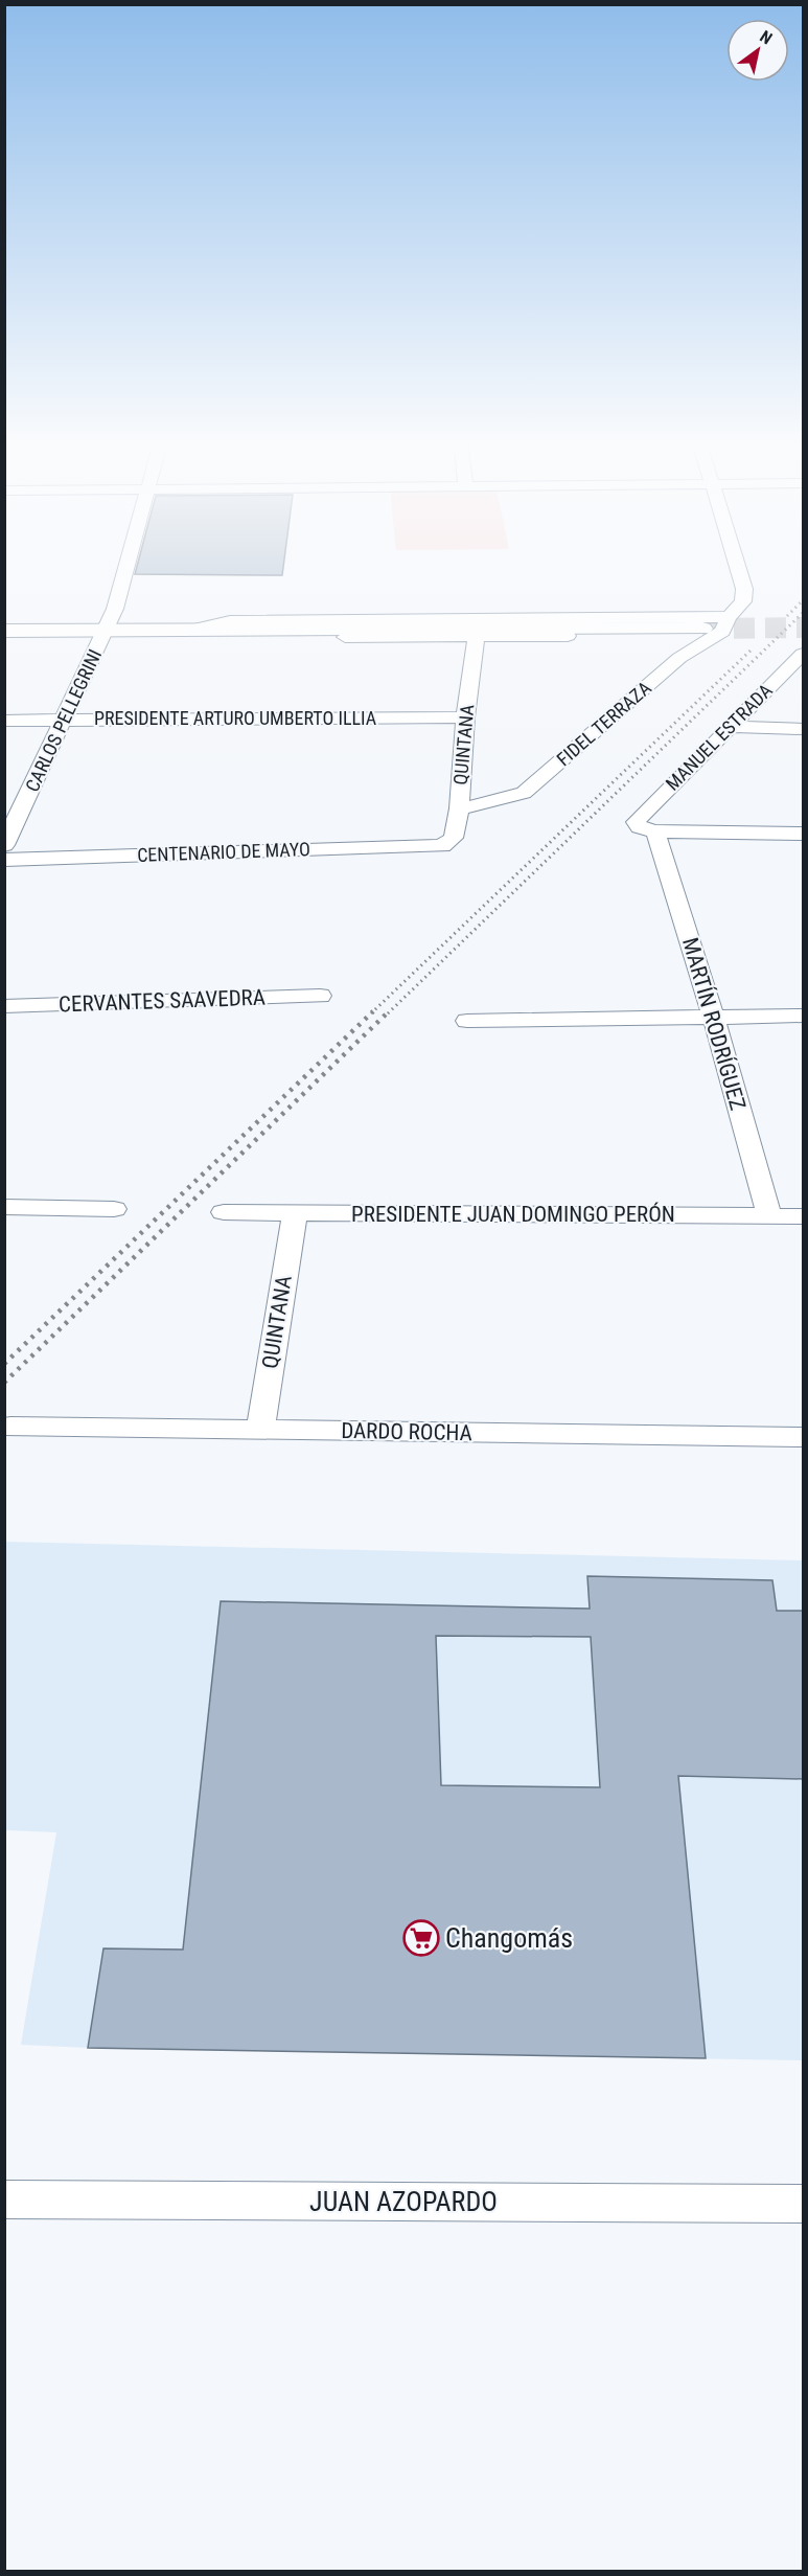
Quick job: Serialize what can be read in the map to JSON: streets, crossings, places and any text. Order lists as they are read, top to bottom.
{
  "streets": {
    "street": [
      "PRESIDENTE ARTURO UMBERTO ILLIA",
      "CARLOS PELLEGRINI",
      "FIDEL TERRAZA",
      "MANUEL ESTRADA",
      "QUINTANA",
      "CENTENARIO DE MAYO",
      "CERVANTES SAAVEDRA",
      "MARTÍN RODRÍGUEZ",
      "PRESIDENTE JUAN DOMINGO PERÓN",
      "DARDO ROCHA",
      "JUAN AZOPARDO"
    ]
  },
  "crossings": [
    ["PRESIDENTE ARTURO UMBERTO ILLIA", "CARLOS PELLEGRINI"],
    ["PRESIDENTE ARTURO UMBERTO ILLIA", "QUINTANA"],
    ["FIDEL TERRAZA", "QUINTANA"],
    ["MANUEL ESTRADA", "MARTÍN RODRÍGUEZ"],
    ["QUINTANA", "CENTENARIO DE MAYO"],
    ["QUINTANA", "PRESIDENTE JUAN DOMINGO PERÓN"],
    ["QUINTANA", "DARDO ROCHA"],
    ["MARTÍN RODRÍGUEZ", "PRESIDENTE JUAN DOMINGO PERÓN"]
  ],
  "places": {
    "supermarket": ["Changomás"]
  },
  "north": "top right"
}
